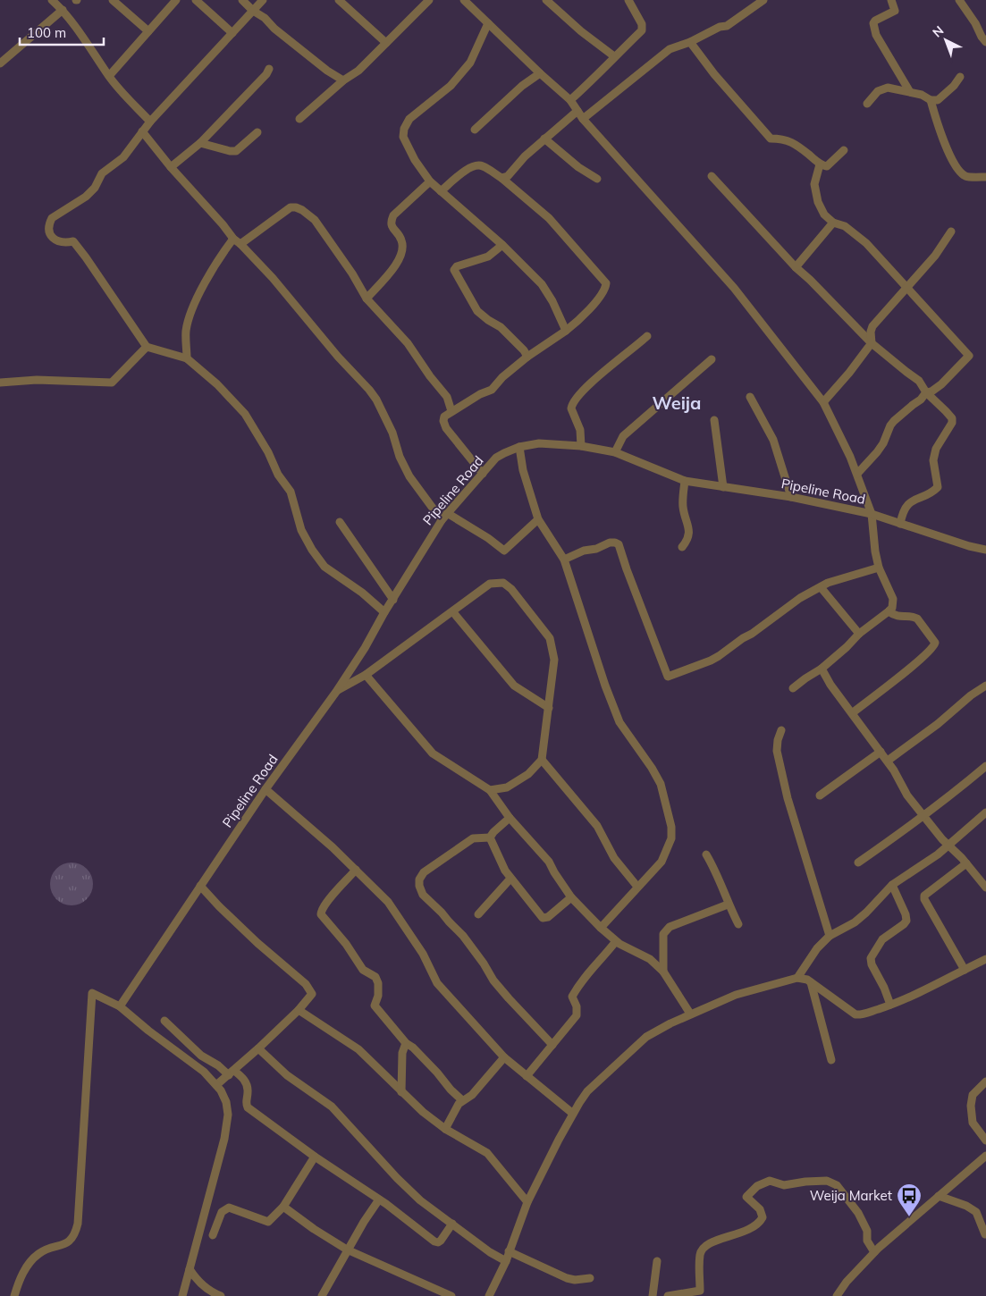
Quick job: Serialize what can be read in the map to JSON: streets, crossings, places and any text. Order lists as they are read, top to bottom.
{
  "streets": {
    "street": ["Pipeline Road"]
  },
  "districts": ["Weija"],
  "places": {
    "bus stop": ["Weija Market"]
  },
  "scale_bar": "100 m",
  "north": "top left"
}
